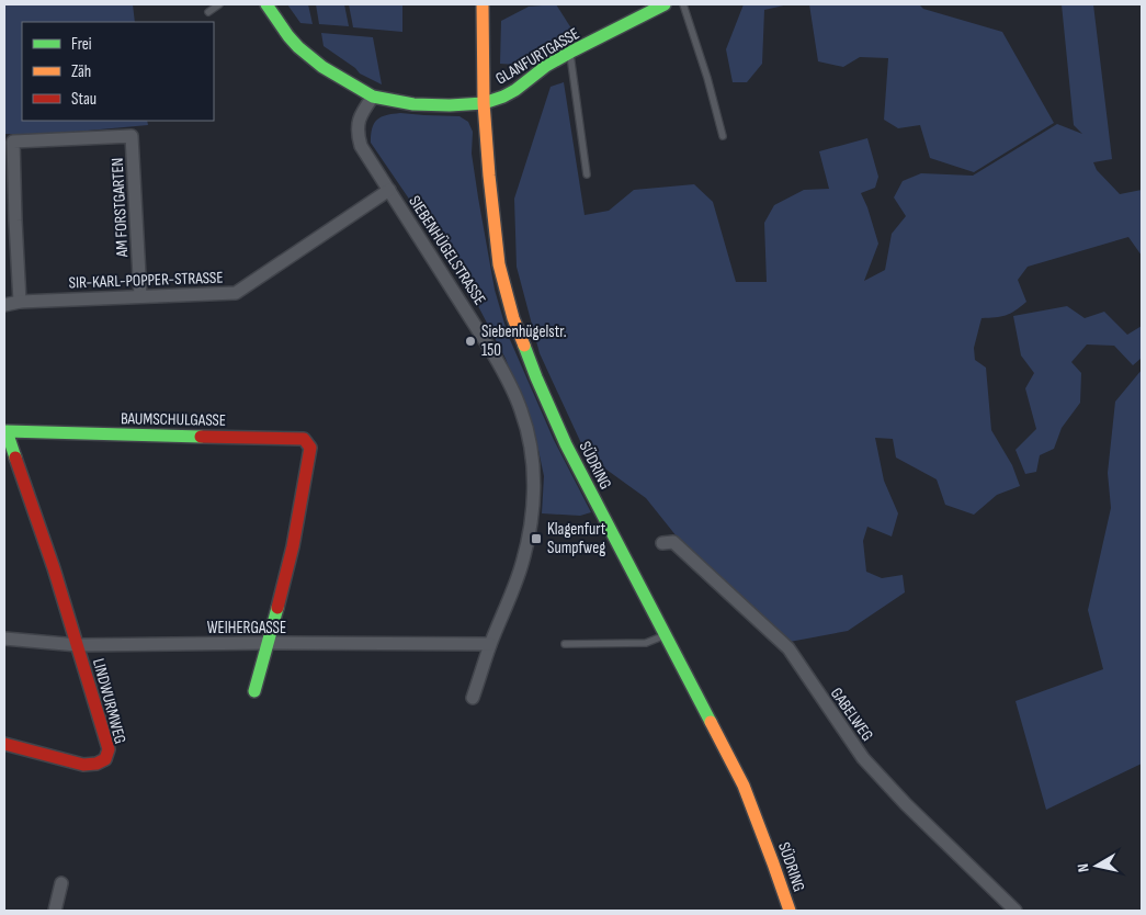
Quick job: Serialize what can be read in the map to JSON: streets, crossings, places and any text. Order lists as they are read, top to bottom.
{
  "streets": {
    "street": [
      "GLANFURTGASSE",
      "AM FORSTGARTEN",
      "SIEBENHÜGELSTRASSE",
      "SIR-KARL-POPPER-STRASSE",
      "BAUMSCHULGASSE",
      "SÜDRING",
      "WEIHERGASSE",
      "LINDWURMWEG",
      "GABELWEG"
    ]
  },
  "crossings": [
    ["GLANFURTGASSE", "SÜDRING"],
    ["AM FORSTGARTEN", "SIR-KARL-POPPER-STRASSE"],
    ["SIEBENHÜGELSTRASSE", "SIR-KARL-POPPER-STRASSE"],
    ["SIEBENHÜGELSTRASSE", "WEIHERGASSE"],
    ["BAUMSCHULGASSE", "WEIHERGASSE"],
    ["BAUMSCHULGASSE", "LINDWURMWEG"],
    ["WEIHERGASSE", "LINDWURMWEG"]
  ],
  "places": {
    "other": ["Siebenhügelstr. 150"],
    "transit": ["Klagenfurt Sumpfweg"]
  },
  "legend": ["Frei", "Zäh", "Stau"],
  "north": "left"
}
